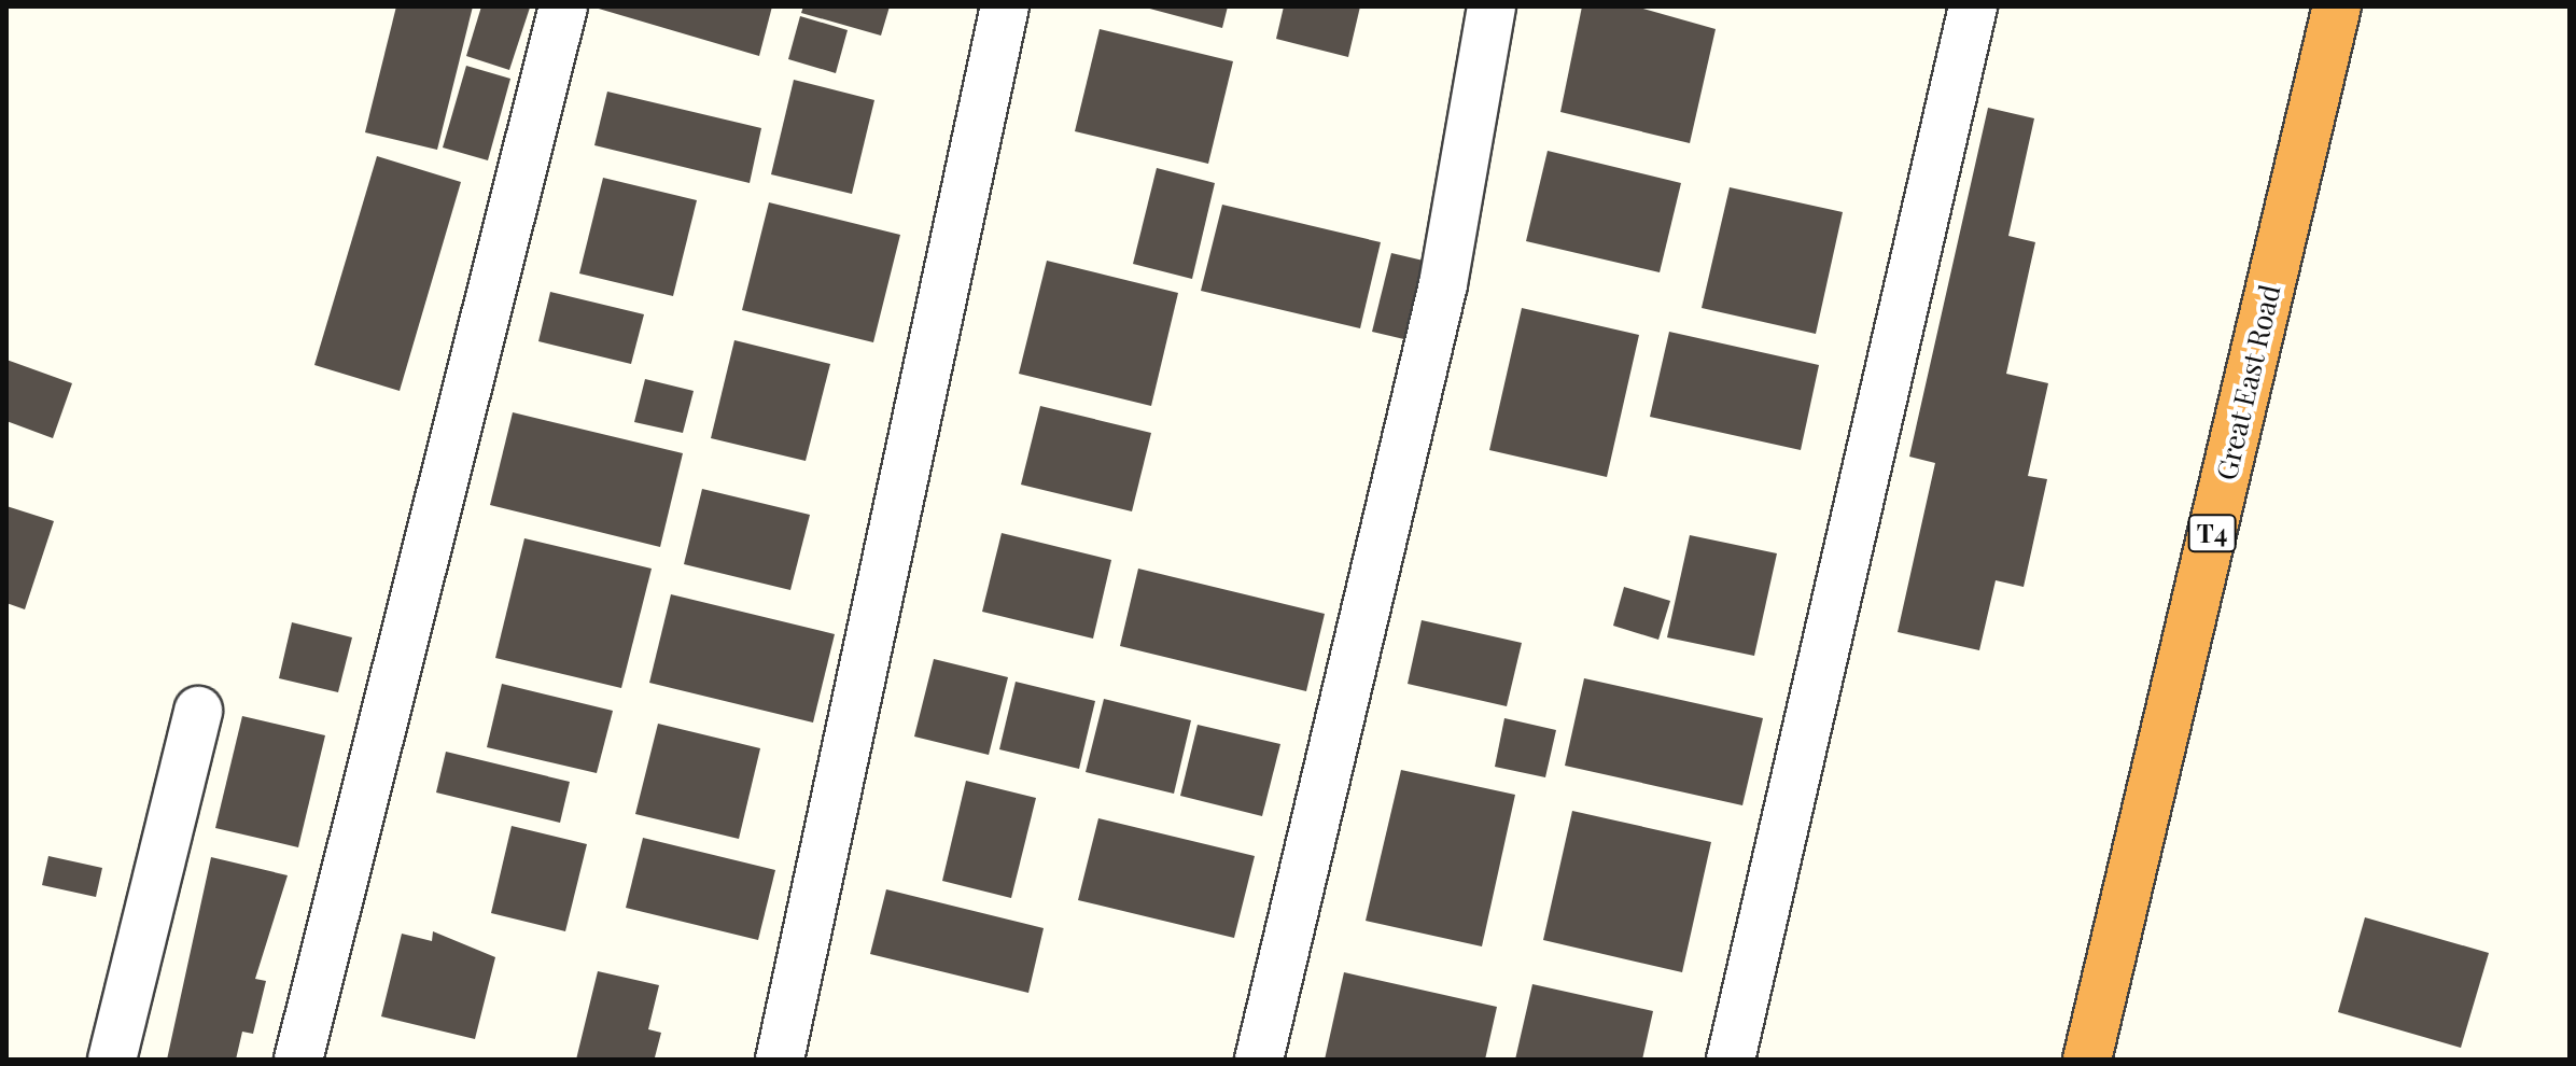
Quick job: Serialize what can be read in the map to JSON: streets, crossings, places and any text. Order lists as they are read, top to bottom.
{
  "streets": {
    "highway": ["Great East Road", "T4"]
  }
}
